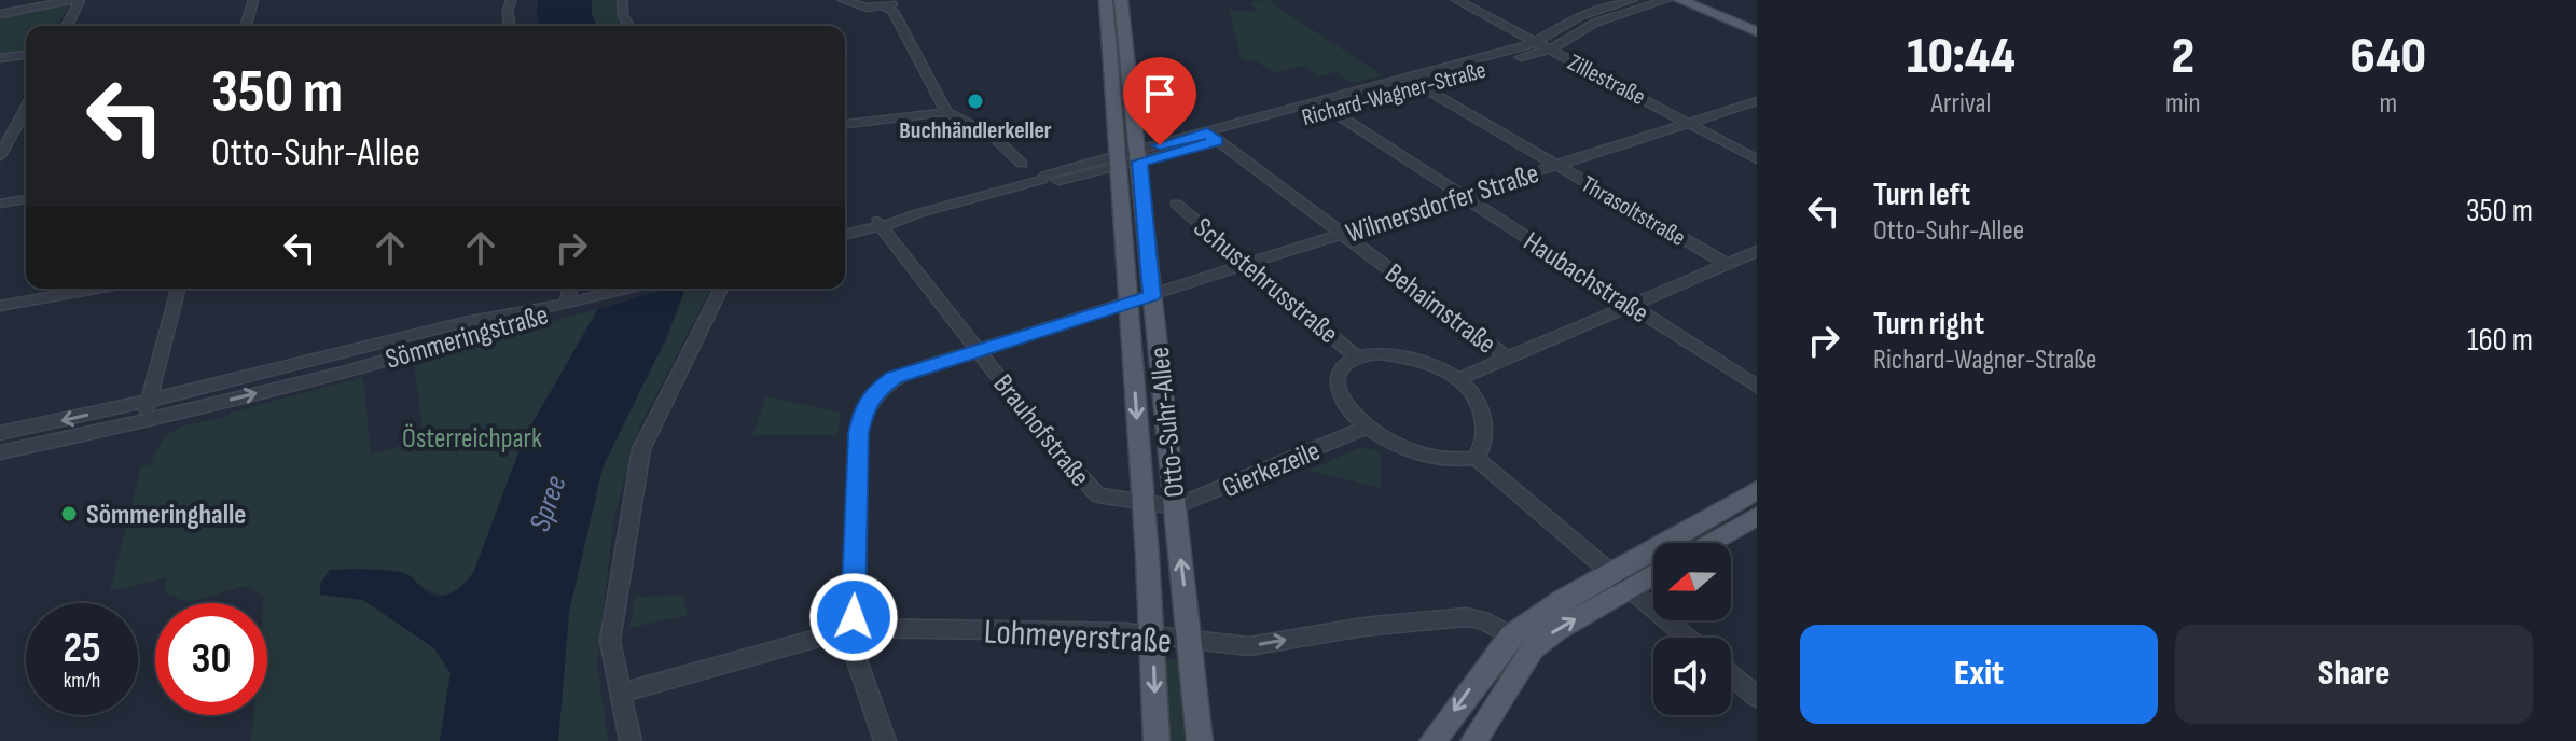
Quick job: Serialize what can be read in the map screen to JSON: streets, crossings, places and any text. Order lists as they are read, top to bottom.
{
  "streets": {
    "main road": ["Otto-Suhr-Allee"],
    "street": [
      "Zillestraße",
      "Richard-Wagner-Straße",
      "Wilmersdorfer Straße",
      "Thrasoltstraße",
      "Haubachstraße",
      "Schustehrusstraße",
      "Behaimstraße",
      "Sömmeringstraße",
      "Brauhofstraße",
      "Gierkezeile",
      "Lohmeyerstraße"
    ]
  },
  "crossings": [
    ["Zillestraße", "Richard-Wagner-Straße"],
    ["Zillestraße", "Wilmersdorfer Straße"],
    ["Richard-Wagner-Straße", "Thrasoltstraße"],
    ["Richard-Wagner-Straße", "Haubachstraße"],
    ["Richard-Wagner-Straße", "Behaimstraße"],
    ["Richard-Wagner-Straße", "Otto-Suhr-Allee"],
    ["Richard-Wagner-Straße", "Brauhofstraße"],
    ["Wilmersdorfer Straße", "Thrasoltstraße"],
    ["Wilmersdorfer Straße", "Haubachstraße"],
    ["Wilmersdorfer Straße", "Schustehrusstraße"],
    ["Wilmersdorfer Straße", "Behaimstraße"],
    ["Wilmersdorfer Straße", "Otto-Suhr-Allee"],
    ["Wilmersdorfer Straße", "Brauhofstraße"],
    ["Wilmersdorfer Straße", "Lohmeyerstraße"],
    ["Otto-Suhr-Allee", "Brauhofstraße"],
    ["Otto-Suhr-Allee", "Gierkezeile"],
    ["Otto-Suhr-Allee", "Lohmeyerstraße"],
    ["Brauhofstraße", "Gierkezeile"]
  ],
  "one_way": ["Lohmeyerstraße"],
  "water": ["Spree"],
  "parks": ["Österreichpark"],
  "places": ["Buchhändlerkeller", "Sömmeringhalle"],
  "north": "left",
  "page": {
    "eta": [
      "10:44",
      "Arrival",
      "2",
      "min",
      "640",
      "m"
    ],
    "turn": ["350 m", "Otto-Suhr-Allee"],
    "list": [
      {
        "name": "Turn left",
        "note": "Otto-Suhr-Allee",
        "value": "350 m"
      },
      {
        "name": "Turn right",
        "note": "Richard-Wagner-Straße",
        "value": "160 m"
      }
    ],
    "speed": "25 km/h",
    "limit": "30",
    "buttons": ["Exit", "Share"]
  }
}
